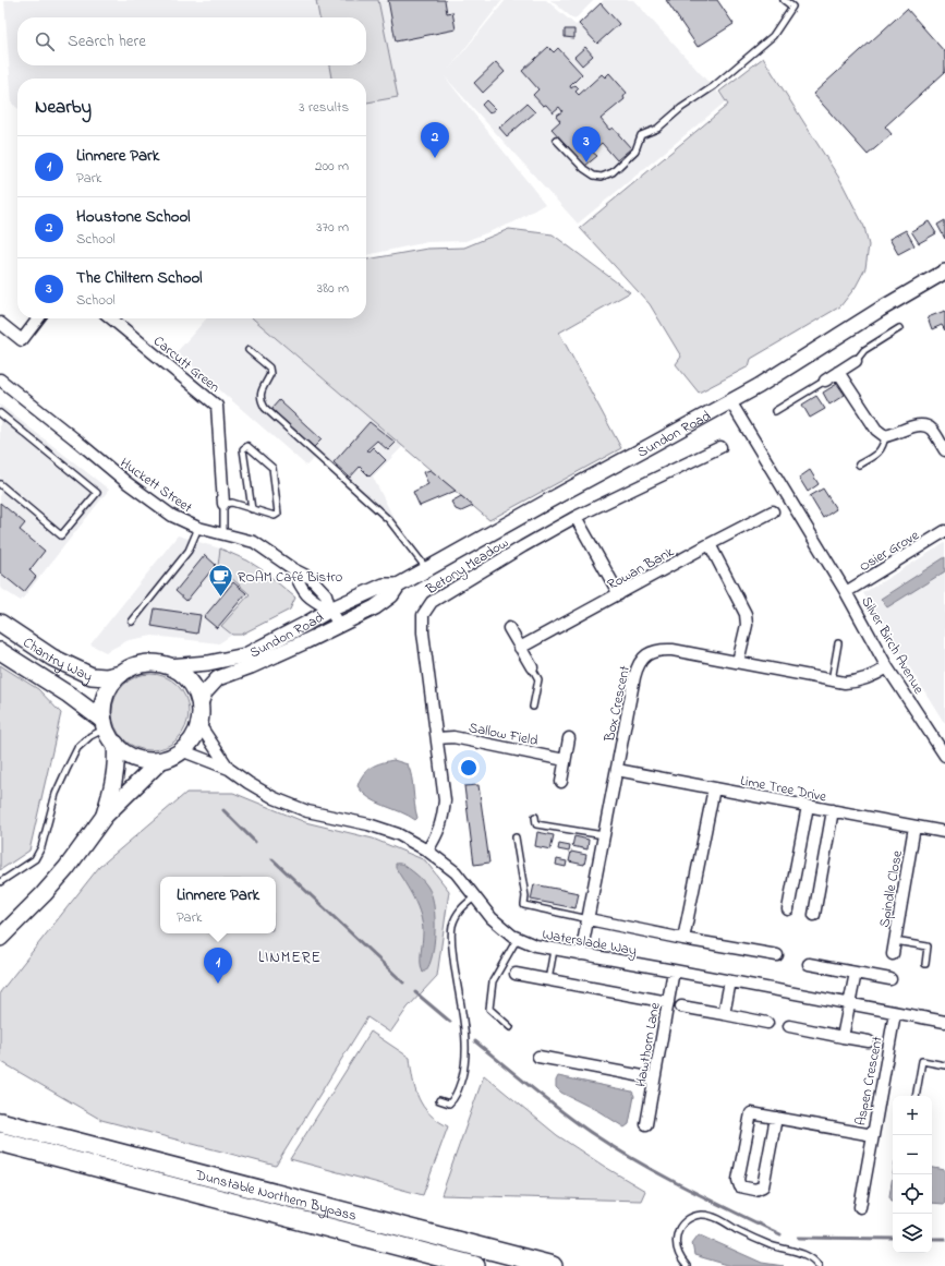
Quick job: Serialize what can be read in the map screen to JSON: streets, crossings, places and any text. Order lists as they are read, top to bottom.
{
  "streets": {
    "highway": ["Dunstable Northern Bypass"],
    "main road": ["Chantry Way"],
    "street": [
      "Carcutt Green",
      "Sundon Road",
      "Huckett Street",
      "Osier Grove",
      "Betony Meadow",
      "Rowan Bank",
      "Silver Birch Avenue",
      "Box Crescent",
      "Sallow Field",
      "Lime Tree Drive",
      "Spindle Close",
      "Waterslade Way",
      "Hawthorn Lane",
      "Aspen Crescent"
    ]
  },
  "crossings": [
    ["Sundon Road", "Huckett Street"],
    ["Sundon Road", "Silver Birch Avenue"],
    ["Sundon Road", "Chantry Way"],
    ["Sundon Road", "Waterslade Way"],
    ["Osier Grove", "Silver Birch Avenue"],
    ["Betony Meadow", "Sallow Field"],
    ["Betony Meadow", "Waterslade Way"],
    ["Silver Birch Avenue", "Box Crescent"],
    ["Chantry Way", "Waterslade Way"],
    ["Box Crescent", "Lime Tree Drive"],
    ["Box Crescent", "Waterslade Way"],
    ["Lime Tree Drive", "Spindle Close"],
    ["Waterslade Way", "Hawthorn Lane"],
    ["Waterslade Way", "Aspen Crescent"]
  ],
  "districts": ["LINMERE"],
  "places": {
    "cafe": ["ROAM Café Bistro"]
  },
  "page": {
    "search": "Search here",
    "heading": ["Nearby", "3 results"],
    "pins": ["2", "3", "1"],
    "list": [
      {
        "mark": "1",
        "name": "Linmere Park",
        "note": "Park",
        "value": "200 m"
      },
      {
        "mark": "2",
        "name": "Houstone School",
        "note": "School",
        "value": "370 m"
      },
      {
        "mark": "3",
        "name": "The Chiltern School",
        "note": "School",
        "value": "380 m"
      }
    ],
    "popup": ["Linmere Park", "Park"],
    "map_buttons": ["+", "−"]
  }
}
